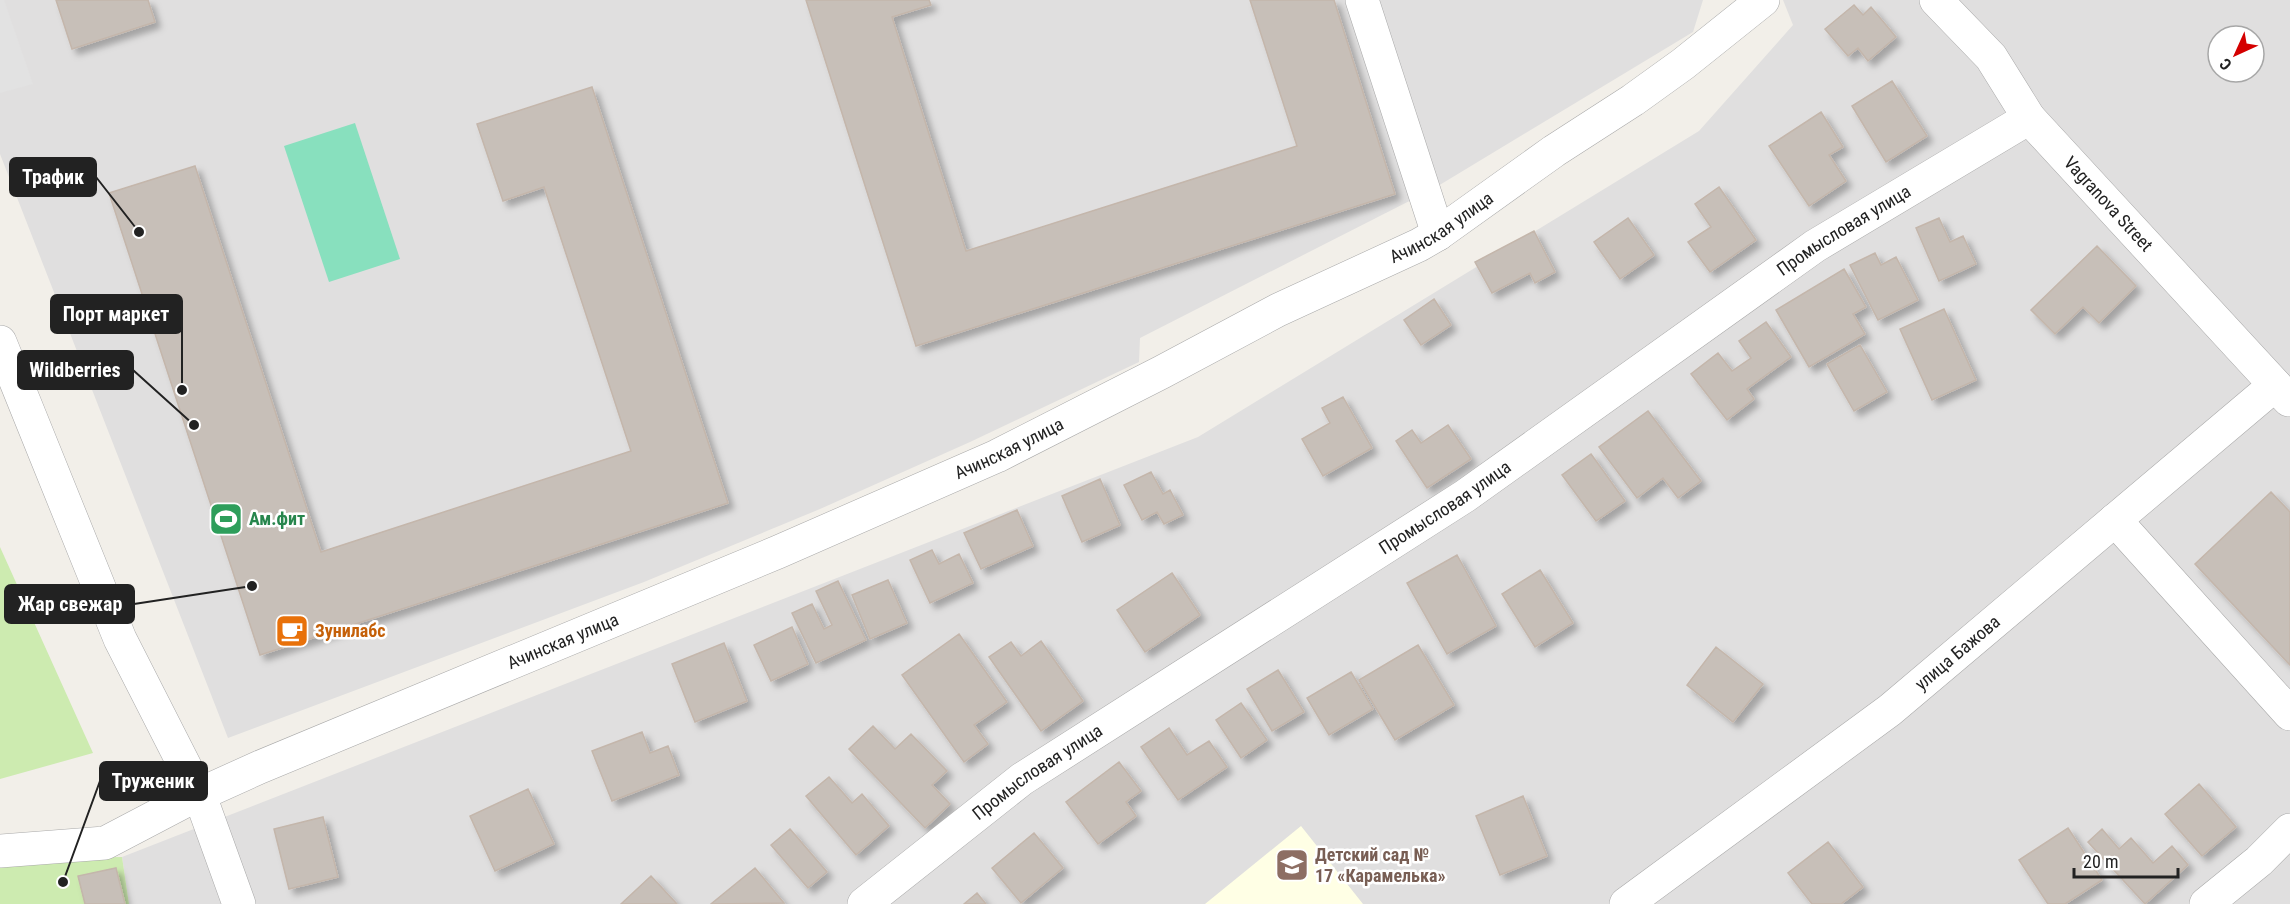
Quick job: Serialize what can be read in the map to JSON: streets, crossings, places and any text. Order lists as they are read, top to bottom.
{
  "streets": {
    "street": [
      "Vagranova Street",
      "Ачинская улица",
      "Промысловая улица",
      "улица Бажова"
    ]
  },
  "crossings": [
    ["Vagranova Street", "Промысловая улица"],
    ["Vagranova Street", "улица Бажова"]
  ],
  "places": {
    "other": [
      "Трафик",
      "Порт маркет",
      "Wildberries",
      "Жар свежар",
      "Труженик"
    ],
    "sports": ["Ам.фит"],
    "cafe": ["Зунилабс"],
    "school or university": ["Детский сад № 17 «Карамелька»"]
  },
  "scale_bar": "20 m",
  "north": "bottom left"
}
